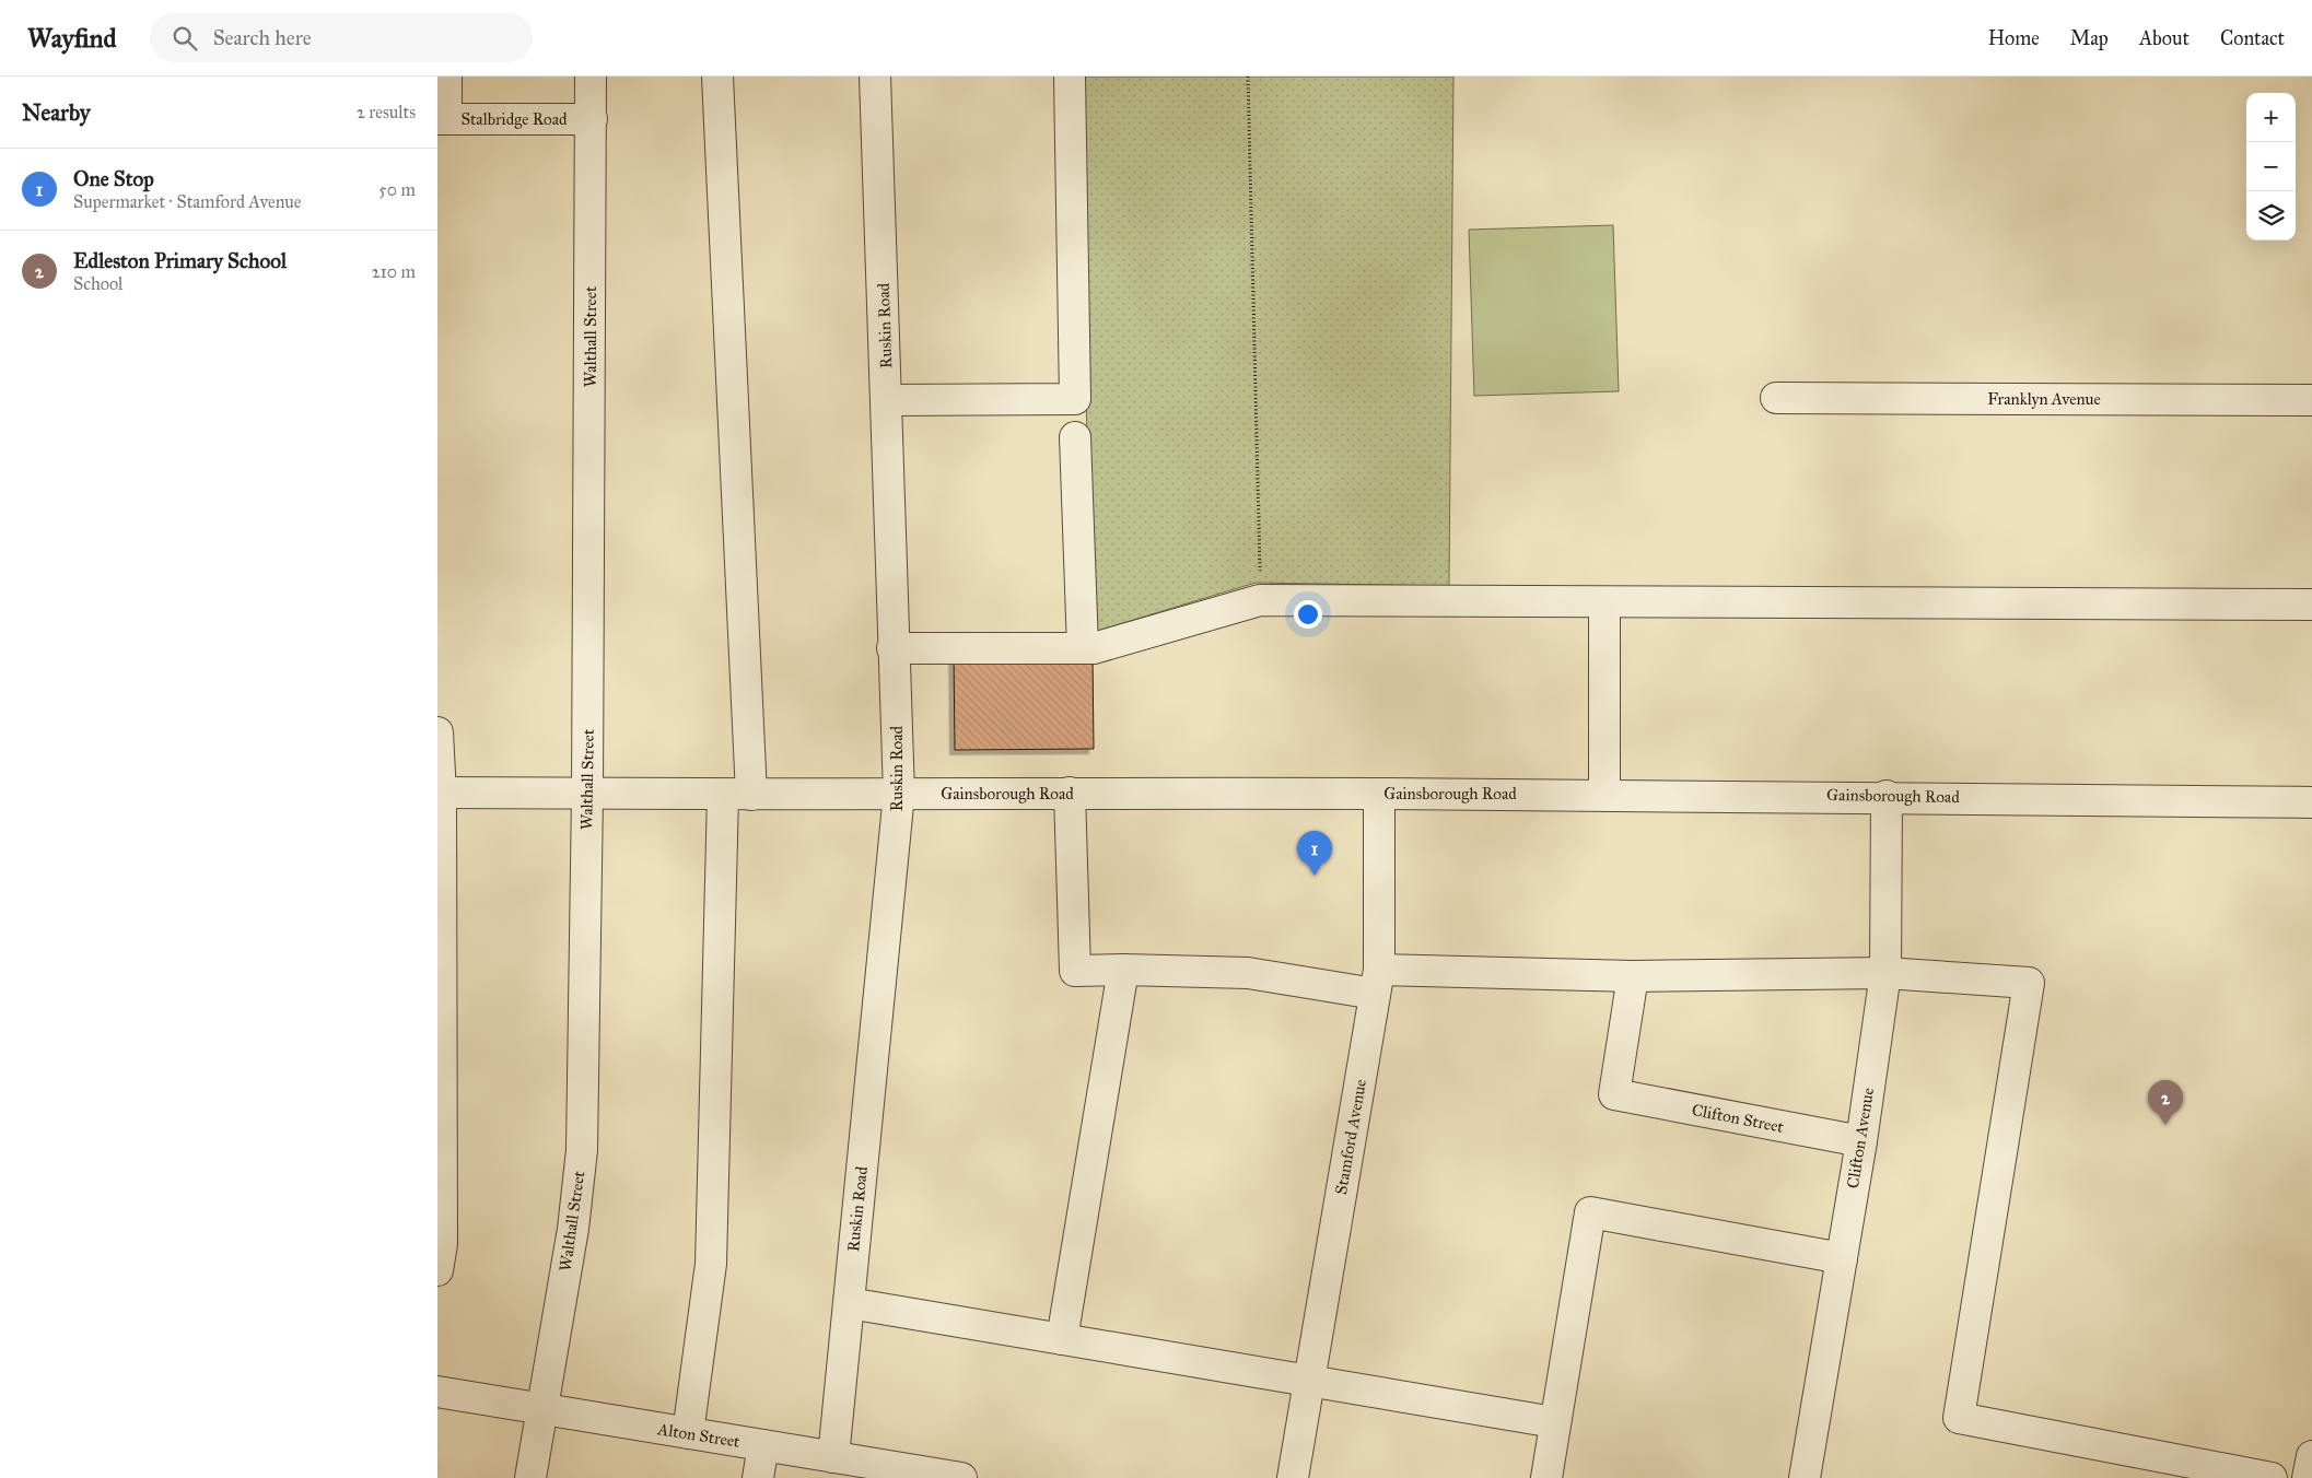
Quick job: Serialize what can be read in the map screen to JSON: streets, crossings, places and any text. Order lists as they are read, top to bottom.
{
  "streets": {
    "street": [
      "Stalbridge Road",
      "Ruskin Road",
      "Walthall Street",
      "Franklyn Avenue",
      "Gainsborough Road",
      "Clifton Street",
      "Stamford Avenue",
      "Clifton Avenue",
      "Alton Street"
    ]
  },
  "crossings": [
    ["Stalbridge Road", "Walthall Street"],
    ["Ruskin Road", "Gainsborough Road"],
    ["Ruskin Road", "Alton Street"],
    ["Walthall Street", "Gainsborough Road"],
    ["Walthall Street", "Alton Street"],
    ["Gainsborough Road", "Stamford Avenue"],
    ["Gainsborough Road", "Clifton Avenue"],
    ["Clifton Street", "Clifton Avenue"]
  ],
  "page": {
    "header": "Wayfind",
    "search": "Search here",
    "nav": [
      "Home",
      "Map",
      "About",
      "Contact"
    ],
    "heading": ["Nearby", "2 results"],
    "map_buttons": ["+", "−"],
    "list": [
      {
        "mark": "1",
        "name": "One Stop",
        "note": "Supermarket · Stamford Avenue",
        "value": "50 m"
      },
      {
        "mark": "2",
        "name": "Edleston Primary School",
        "note": "School",
        "value": "210 m"
      }
    ],
    "pins": ["1", "2"]
  }
}
